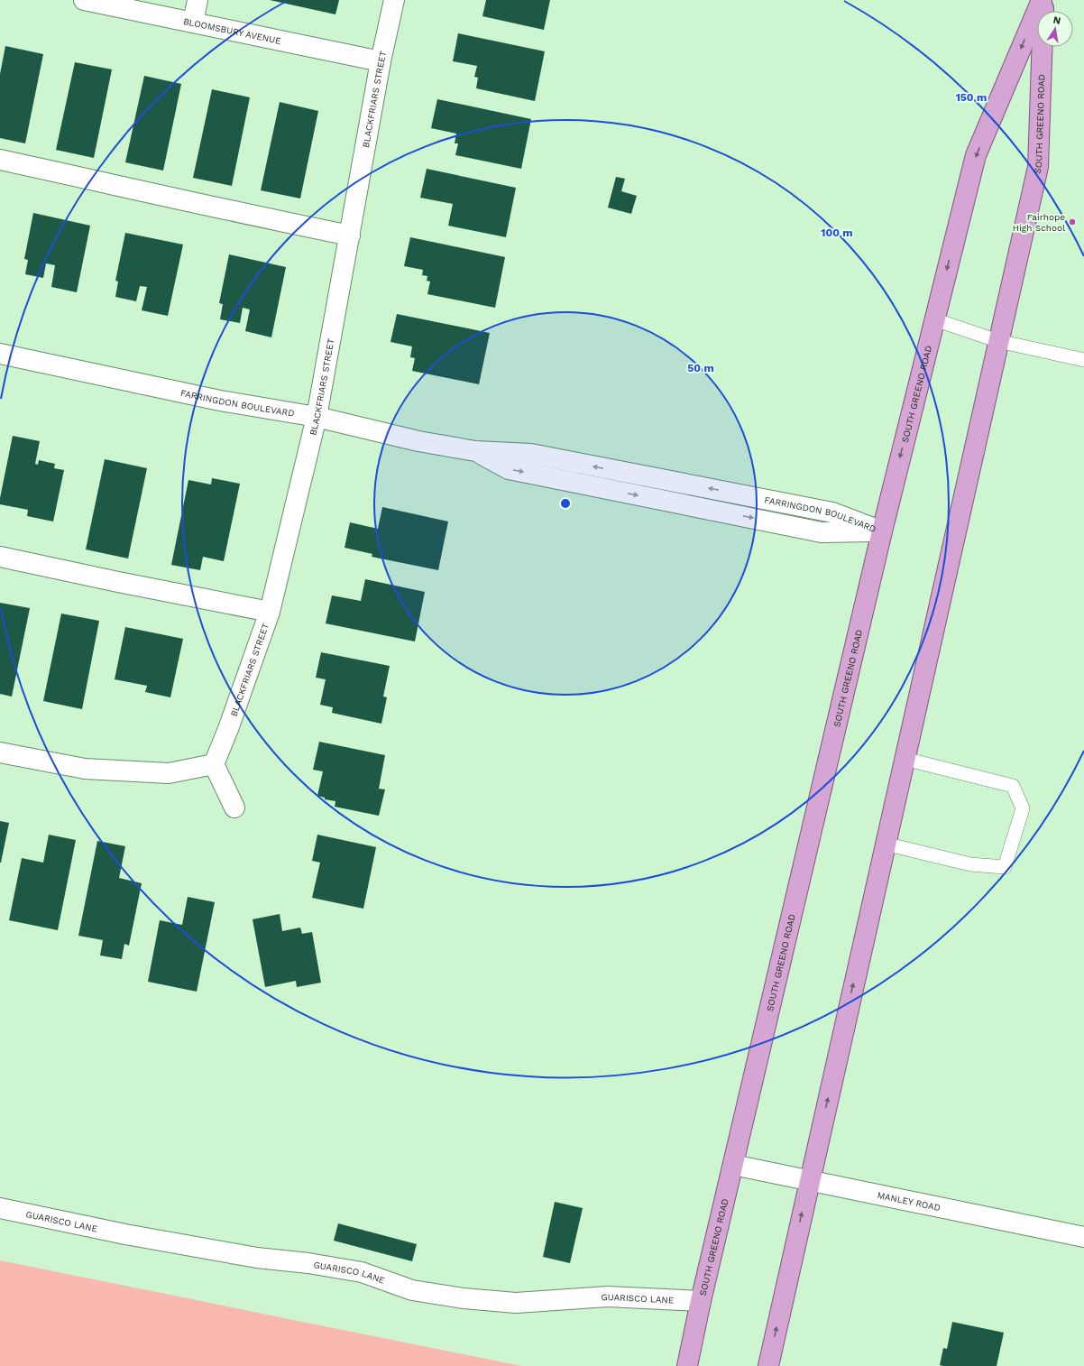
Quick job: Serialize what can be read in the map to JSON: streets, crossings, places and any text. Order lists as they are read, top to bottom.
{
  "streets": {
    "main road": ["SOUTH GREENO ROAD"],
    "street": [
      "BLOOMSBURY AVENUE",
      "BLACKFRIARS STREET",
      "FARRINGDON BOULEVARD",
      "MANLEY ROAD",
      "GUARISCO LANE"
    ]
  },
  "crossings": [
    ["BLOOMSBURY AVENUE", "BLACKFRIARS STREET"],
    ["BLACKFRIARS STREET", "FARRINGDON BOULEVARD"],
    ["SOUTH GREENO ROAD", "FARRINGDON BOULEVARD"],
    ["SOUTH GREENO ROAD", "MANLEY ROAD"],
    ["SOUTH GREENO ROAD", "GUARISCO LANE"]
  ],
  "places": ["Fairhope High School"],
  "north": "top",
  "rings": ["150 m", "100 m", "50 m"]
}
